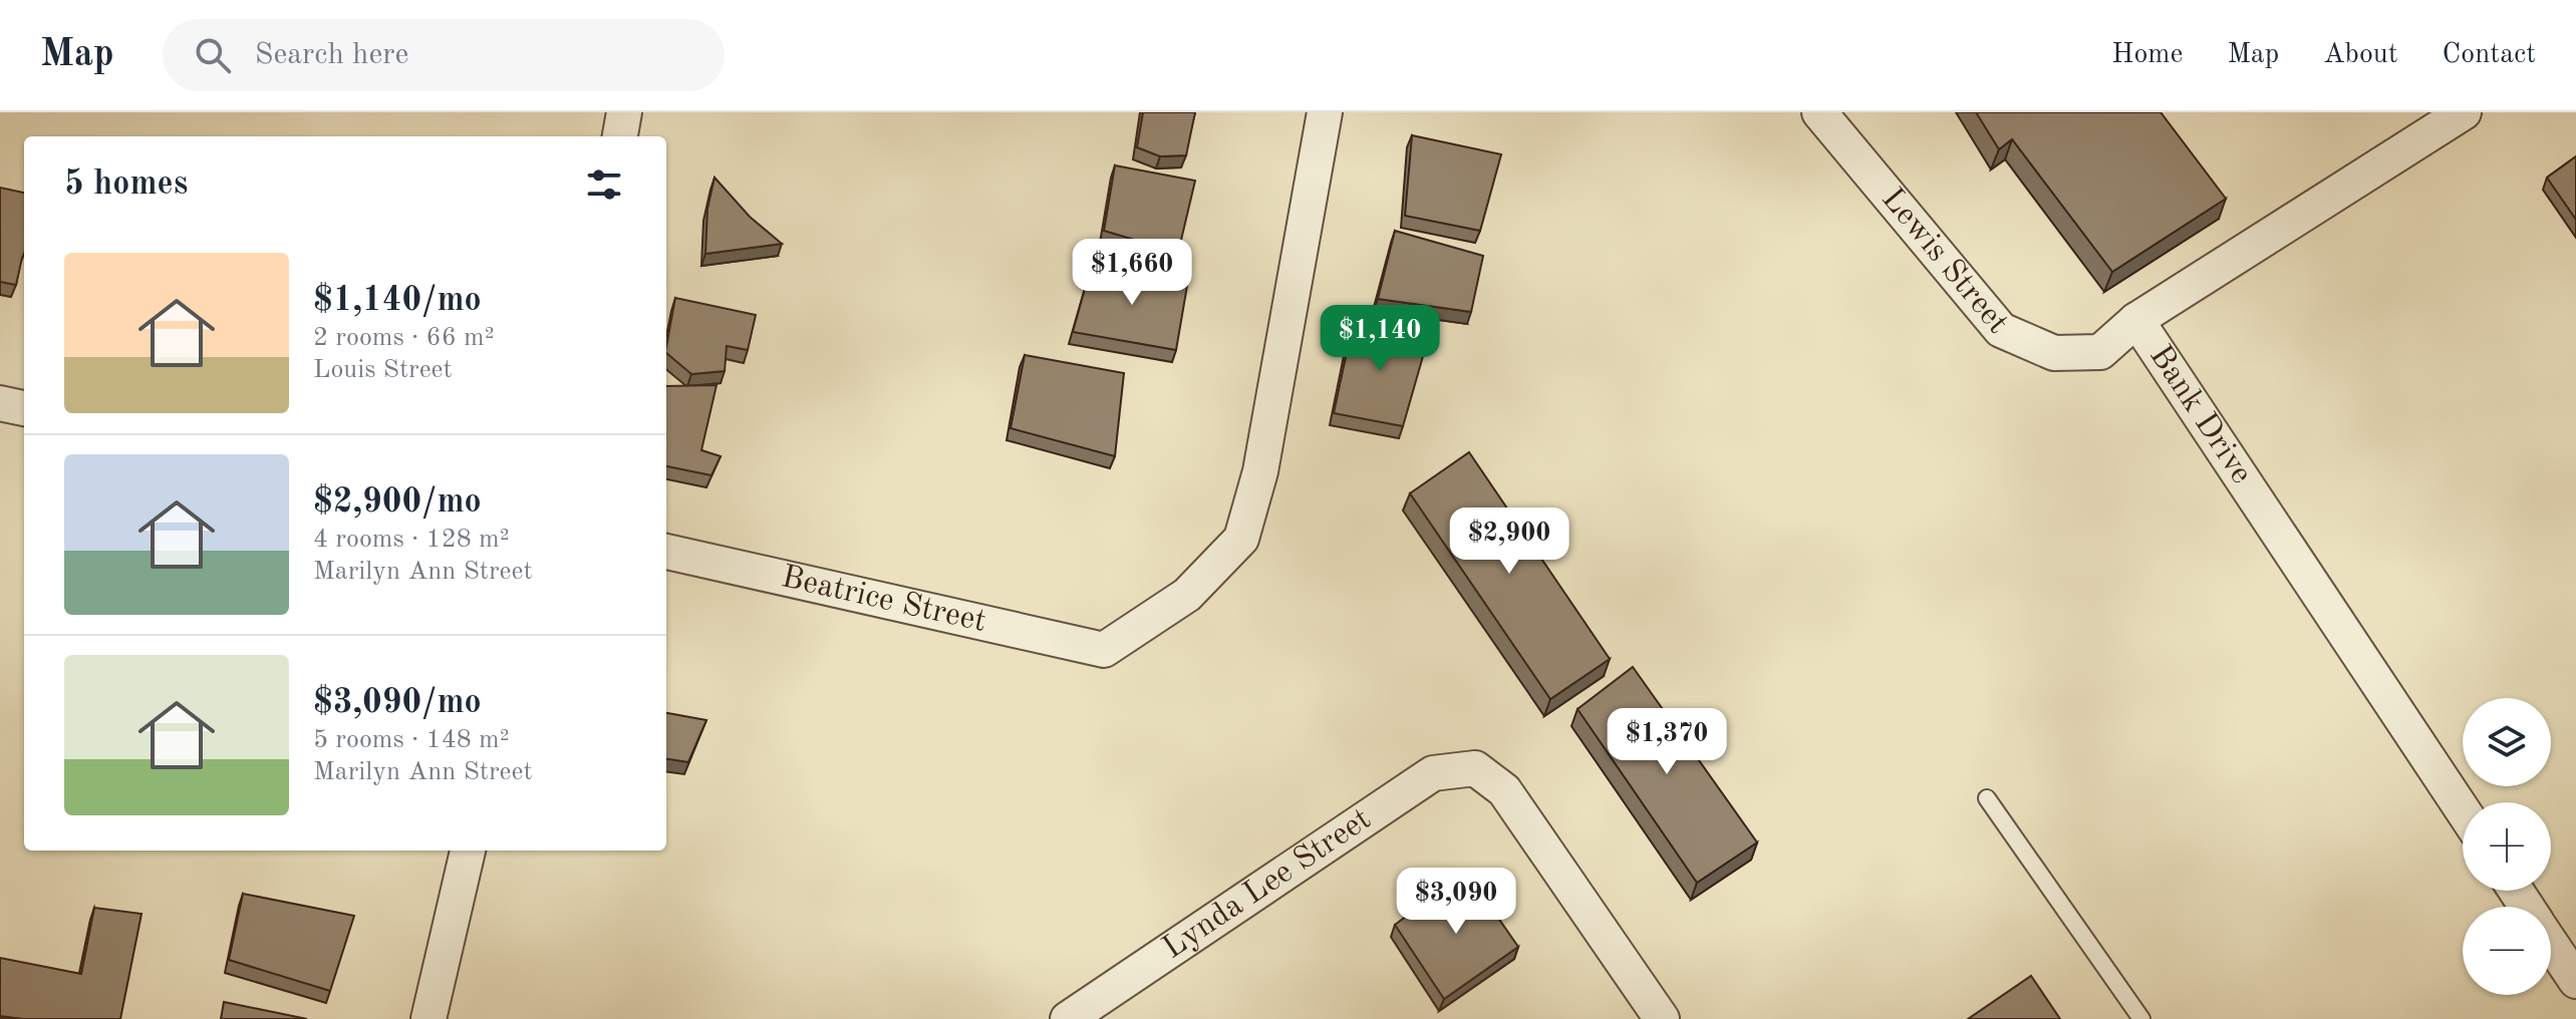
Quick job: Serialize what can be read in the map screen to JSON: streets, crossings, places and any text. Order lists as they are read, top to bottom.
{
  "streets": {
    "street": [
      "Lewis Street",
      "Bank Drive",
      "Beatrice Street",
      "Lynda Lee Street"
    ]
  },
  "crossings": [
    ["Lewis Street", "Bank Drive"]
  ],
  "page": {
    "header": "Map",
    "search": "Search here",
    "nav": [
      "Home",
      "Map",
      "About",
      "Contact"
    ],
    "heading": "5 homes",
    "list": [
      {
        "name": "$1,140/mo",
        "note": "2 rooms · 66 m² · Louis Street"
      },
      {
        "name": "$2,900/mo",
        "note": "4 rooms · 128 m² · Marilyn Ann Street"
      },
      {
        "name": "$3,090/mo",
        "note": "5 rooms · 148 m² · Marilyn Ann Street"
      }
    ],
    "price": [
      "$1,660",
      "$1,140",
      "$2,900",
      "$1,370",
      "$3,090"
    ],
    "map_buttons": ["+", "−"]
  }
}
